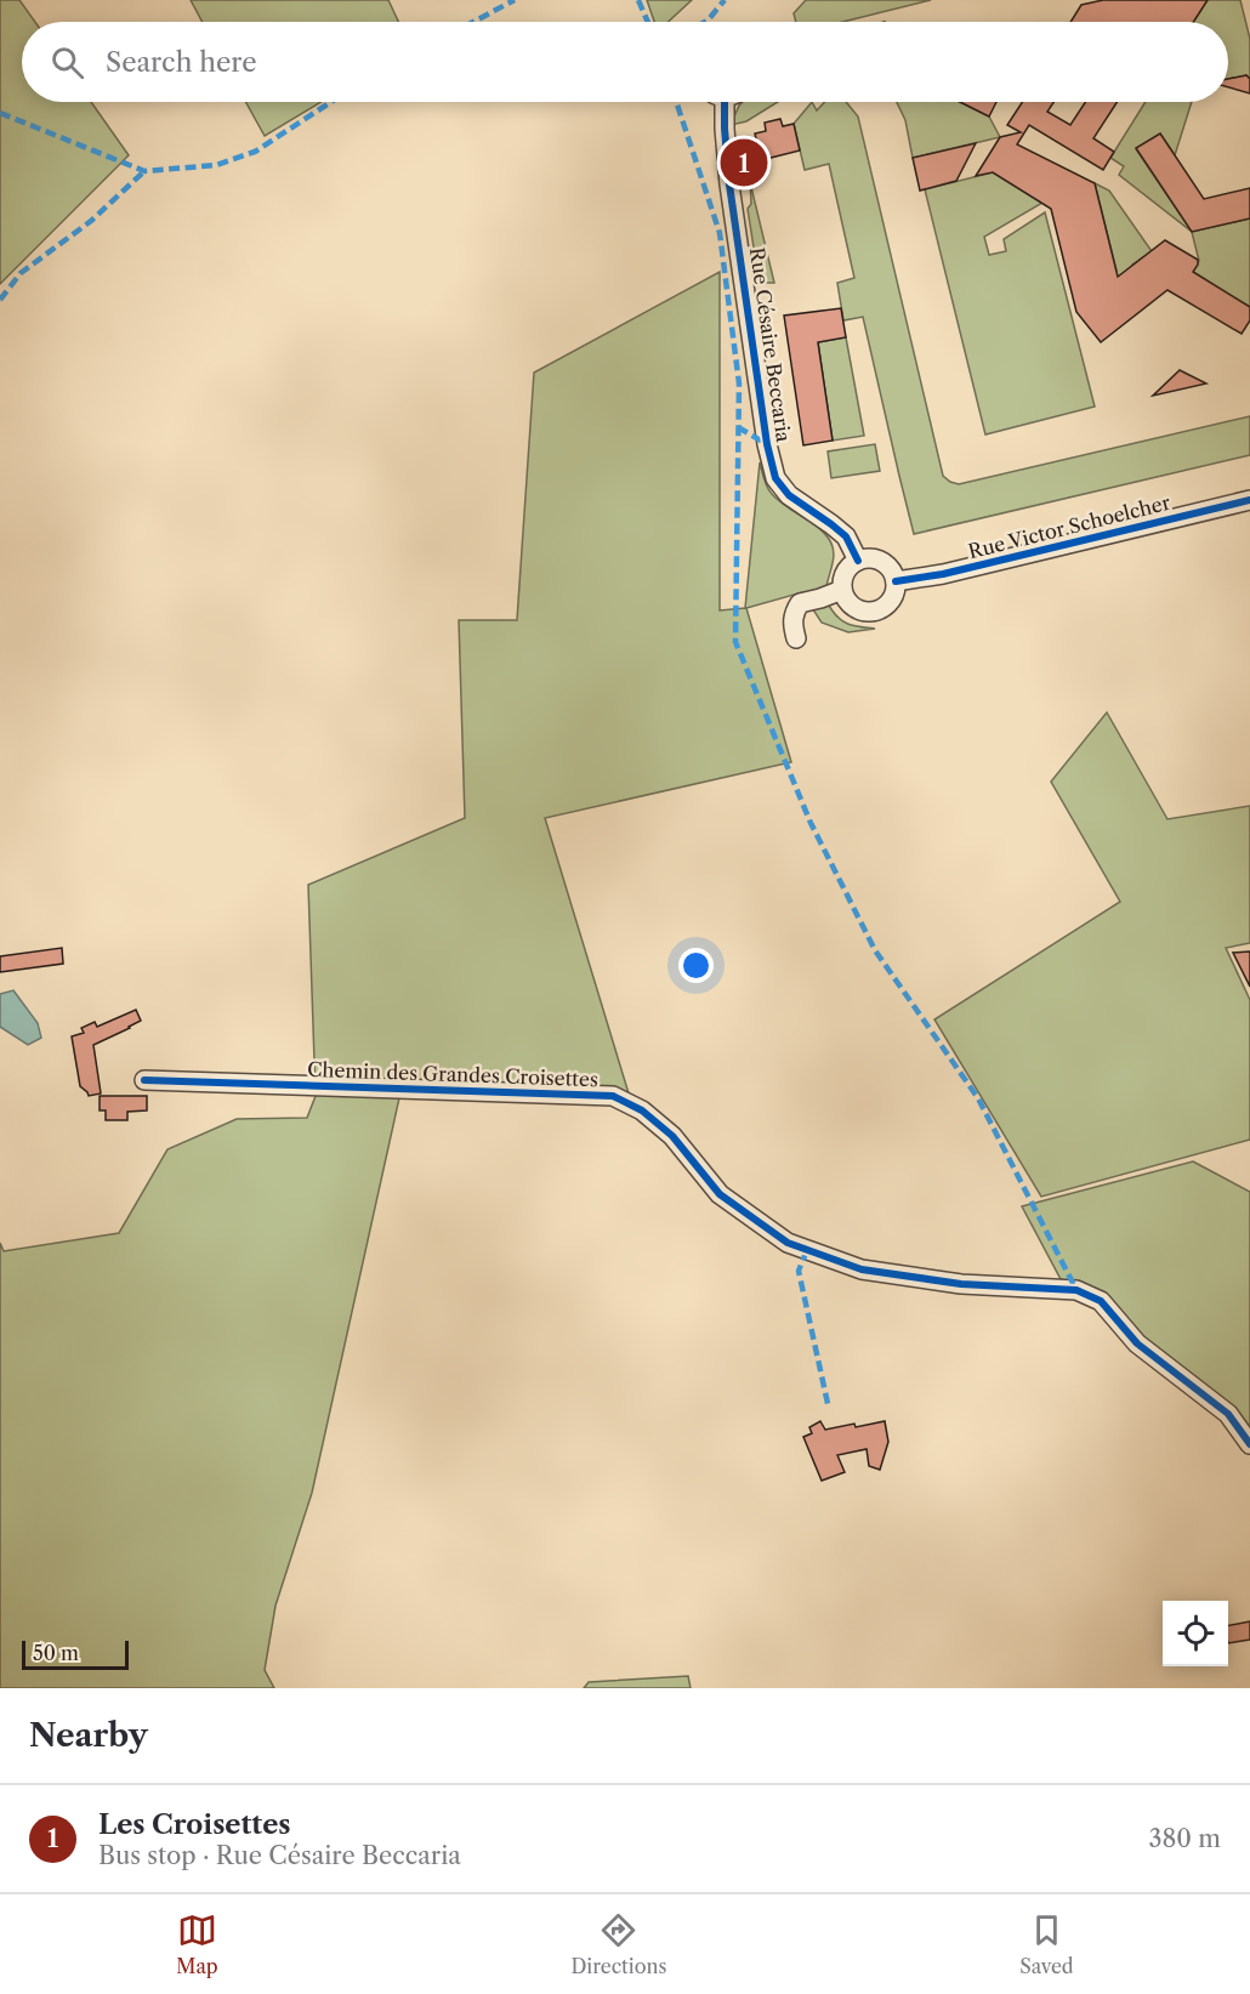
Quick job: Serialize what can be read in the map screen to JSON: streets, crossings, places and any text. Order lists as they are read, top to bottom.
{
  "streets": {
    "street": ["Rue Césaire Beccaria", "Rue Victor Schoelcher", "Chemin des Grandes Croisettes"]
  },
  "crossings": [
    ["Rue Césaire Beccaria", "Rue Victor Schoelcher"]
  ],
  "scale_bar": "50 m",
  "page": {
    "search": "Search here",
    "pins": "1",
    "scale": "50 m",
    "heading": "Nearby",
    "list": [
      {
        "mark": "1",
        "name": "Les Croisettes",
        "note": "Bus stop · Rue Césaire Beccaria",
        "value": "380 m"
      }
    ],
    "nav": ["Map", "Directions", "Saved"]
  }
}
